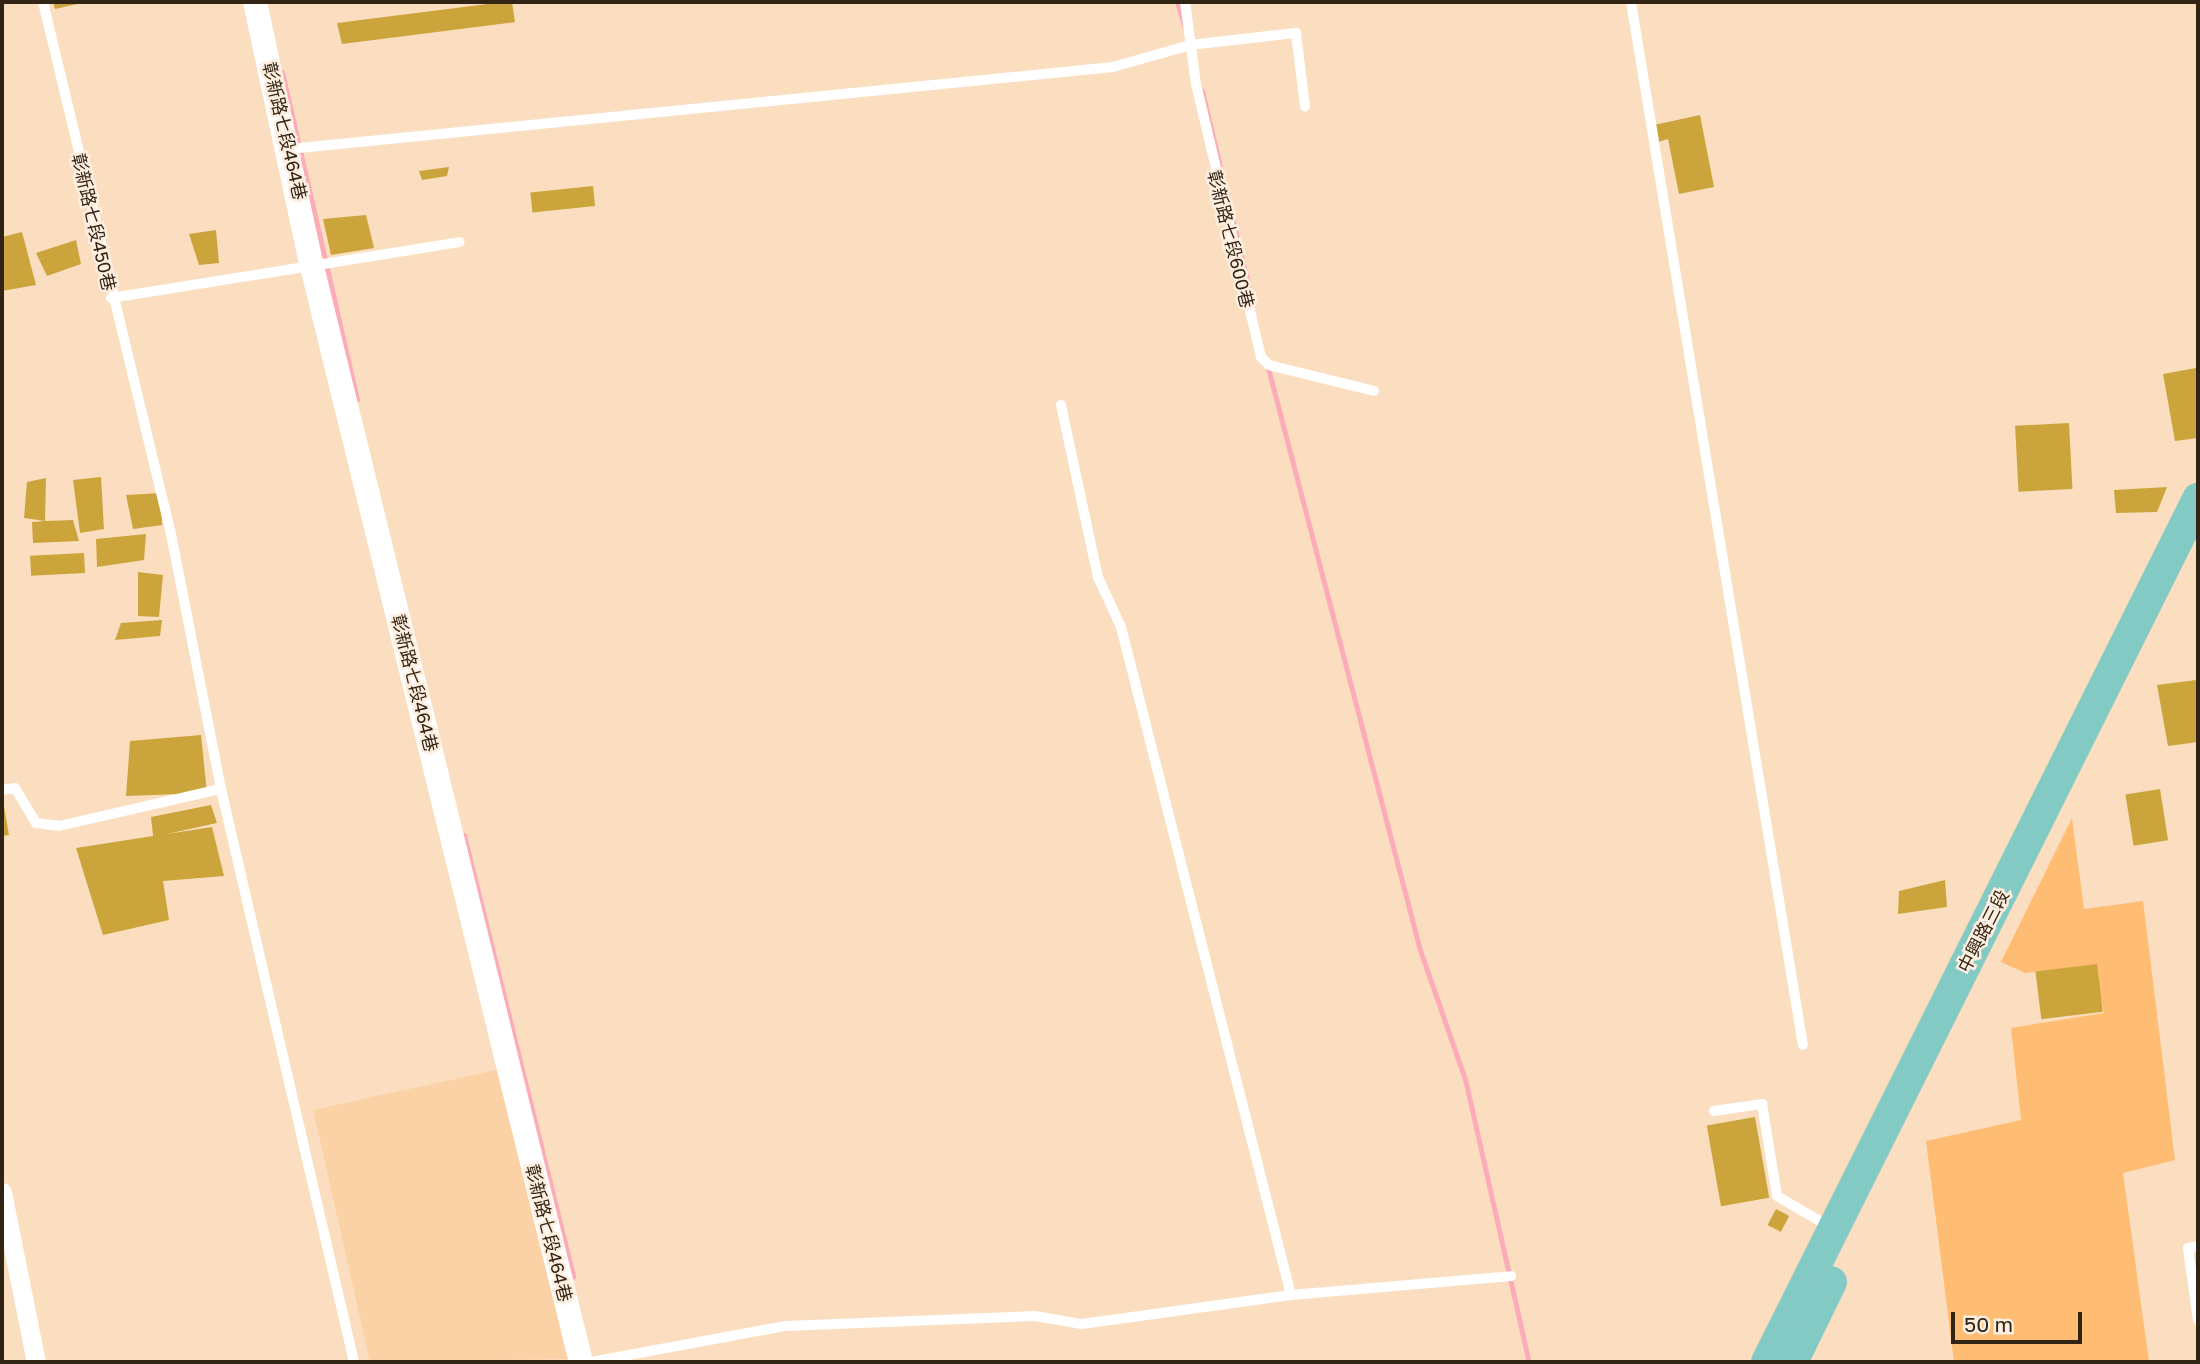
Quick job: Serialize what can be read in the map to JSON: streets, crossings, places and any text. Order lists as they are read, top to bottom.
{
  "streets": {
    "main road": ["中興路三段"],
    "street": ["彰新路七段464巷"],
    "lane": ["彰新路七段450巷", "彰新路七段600巷"]
  },
  "scale_bar": "50 m"
}
